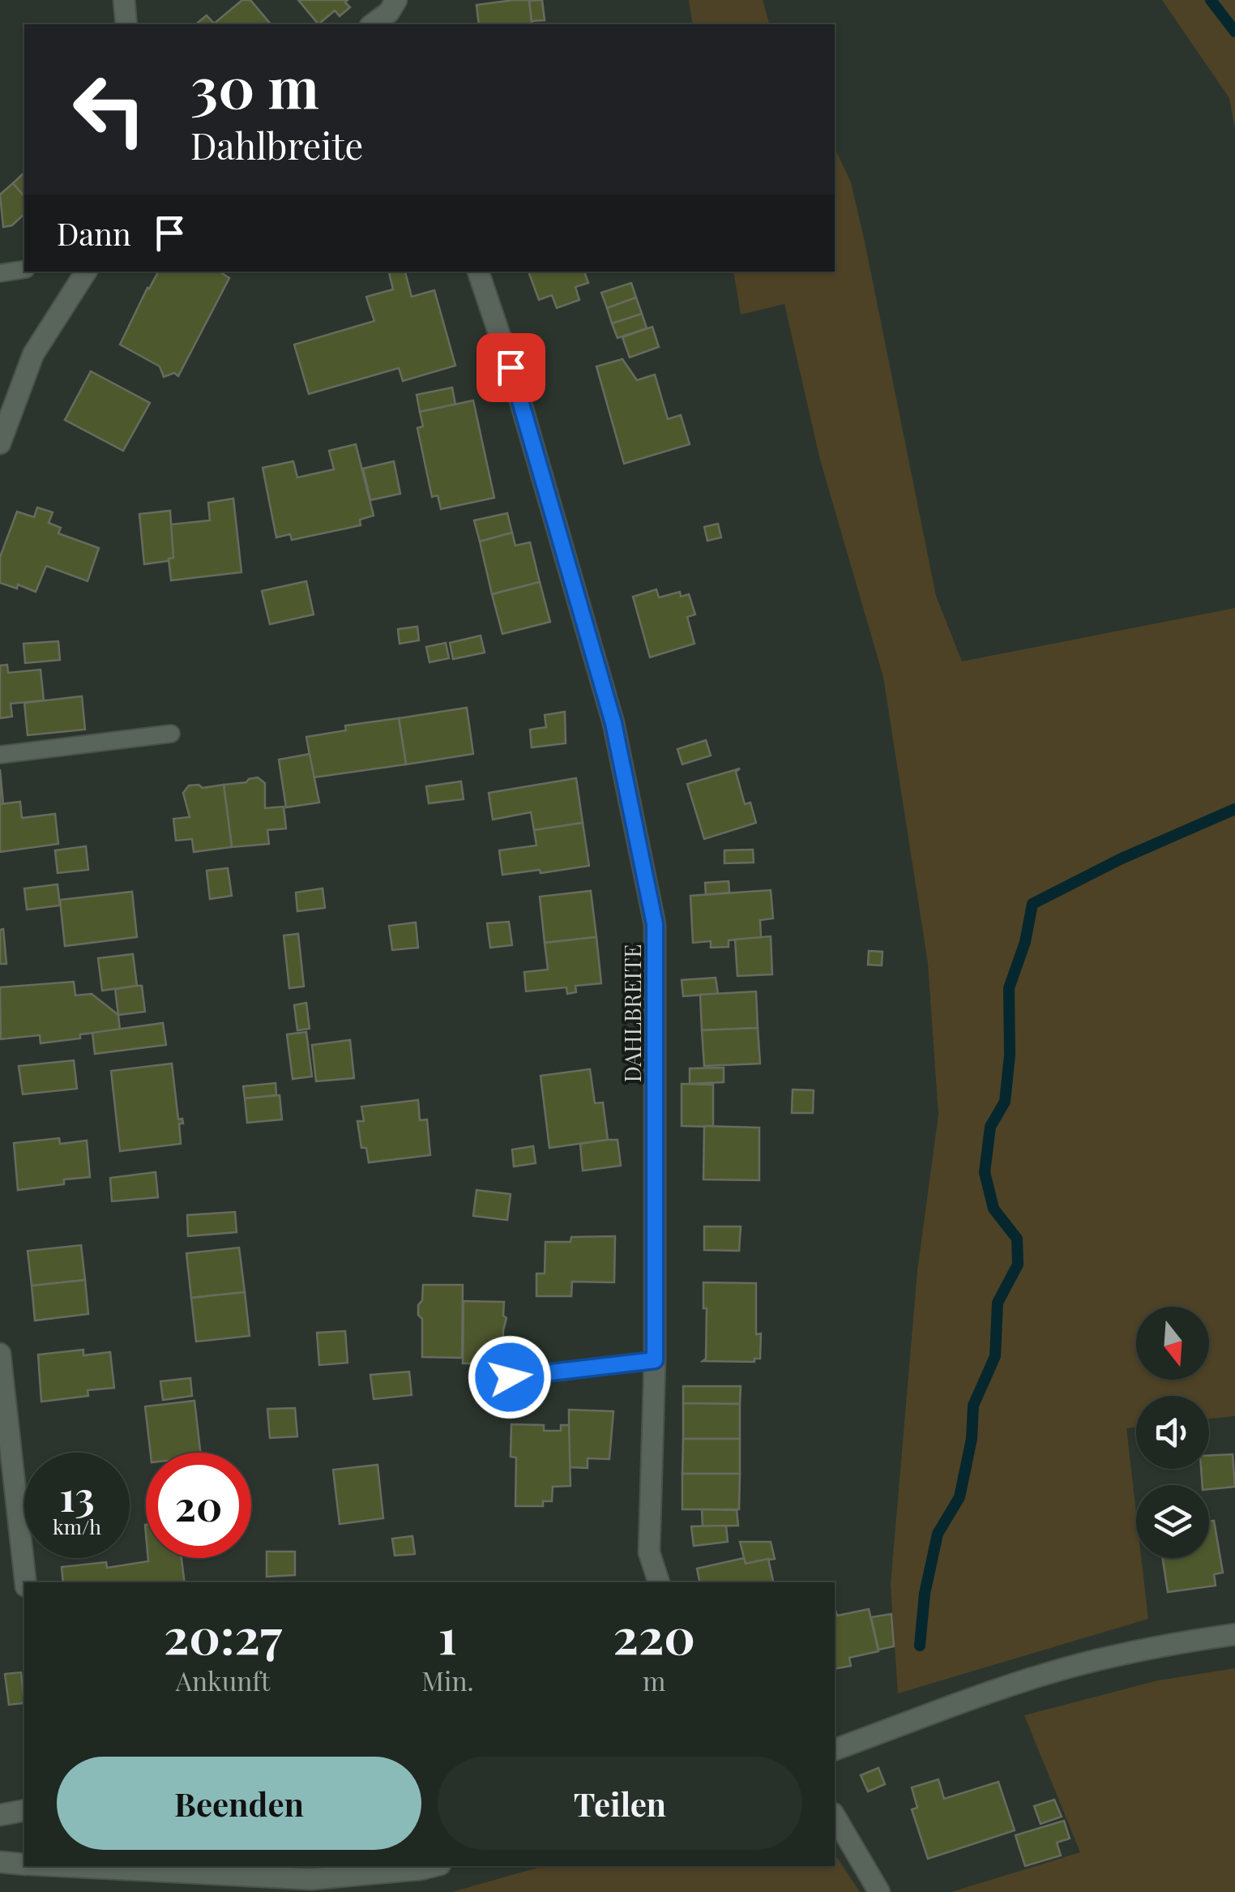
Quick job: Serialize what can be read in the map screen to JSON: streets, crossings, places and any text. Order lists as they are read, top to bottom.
{
  "streets": {
    "street": ["DAHLBREITE"]
  },
  "north": "bottom",
  "page": {
    "turn": ["30 m", "Dahlbreite"],
    "then": "Dann",
    "speed": "13 km/h",
    "limit": "20",
    "eta": [
      "20:27",
      "Ankunft",
      "1",
      "Min.",
      "220",
      "m"
    ],
    "buttons": ["Beenden", "Teilen"]
  }
}
